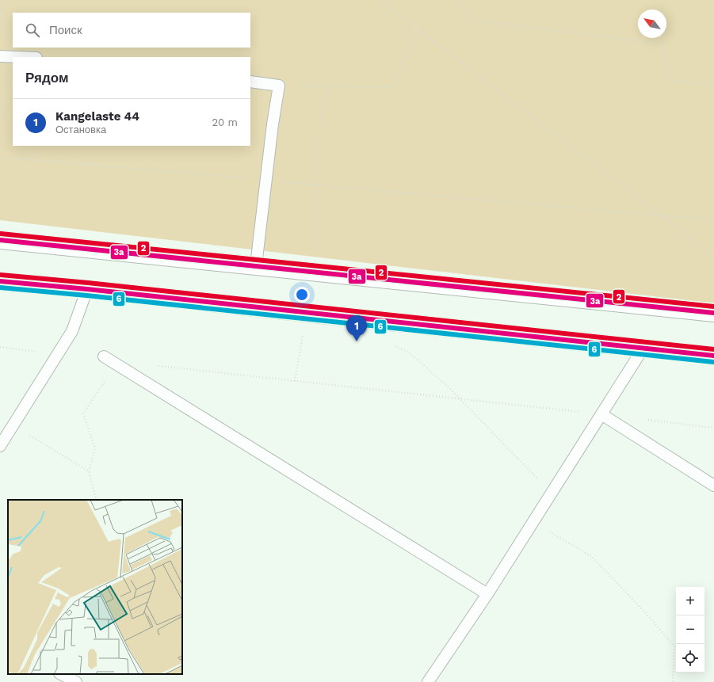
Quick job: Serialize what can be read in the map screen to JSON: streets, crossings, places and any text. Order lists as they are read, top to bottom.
{
  "lines": ["transit line 2", "transit line 3a", "transit line 6"],
  "north": "top left",
  "page": {
    "search": "Поиск",
    "heading": "Рядом",
    "list": [
      {
        "mark": "1",
        "name": "Kangelaste 44",
        "note": "Остановка",
        "value": "20 m"
      }
    ],
    "pins": "1",
    "map_buttons": ["+", "−"]
  }
}
